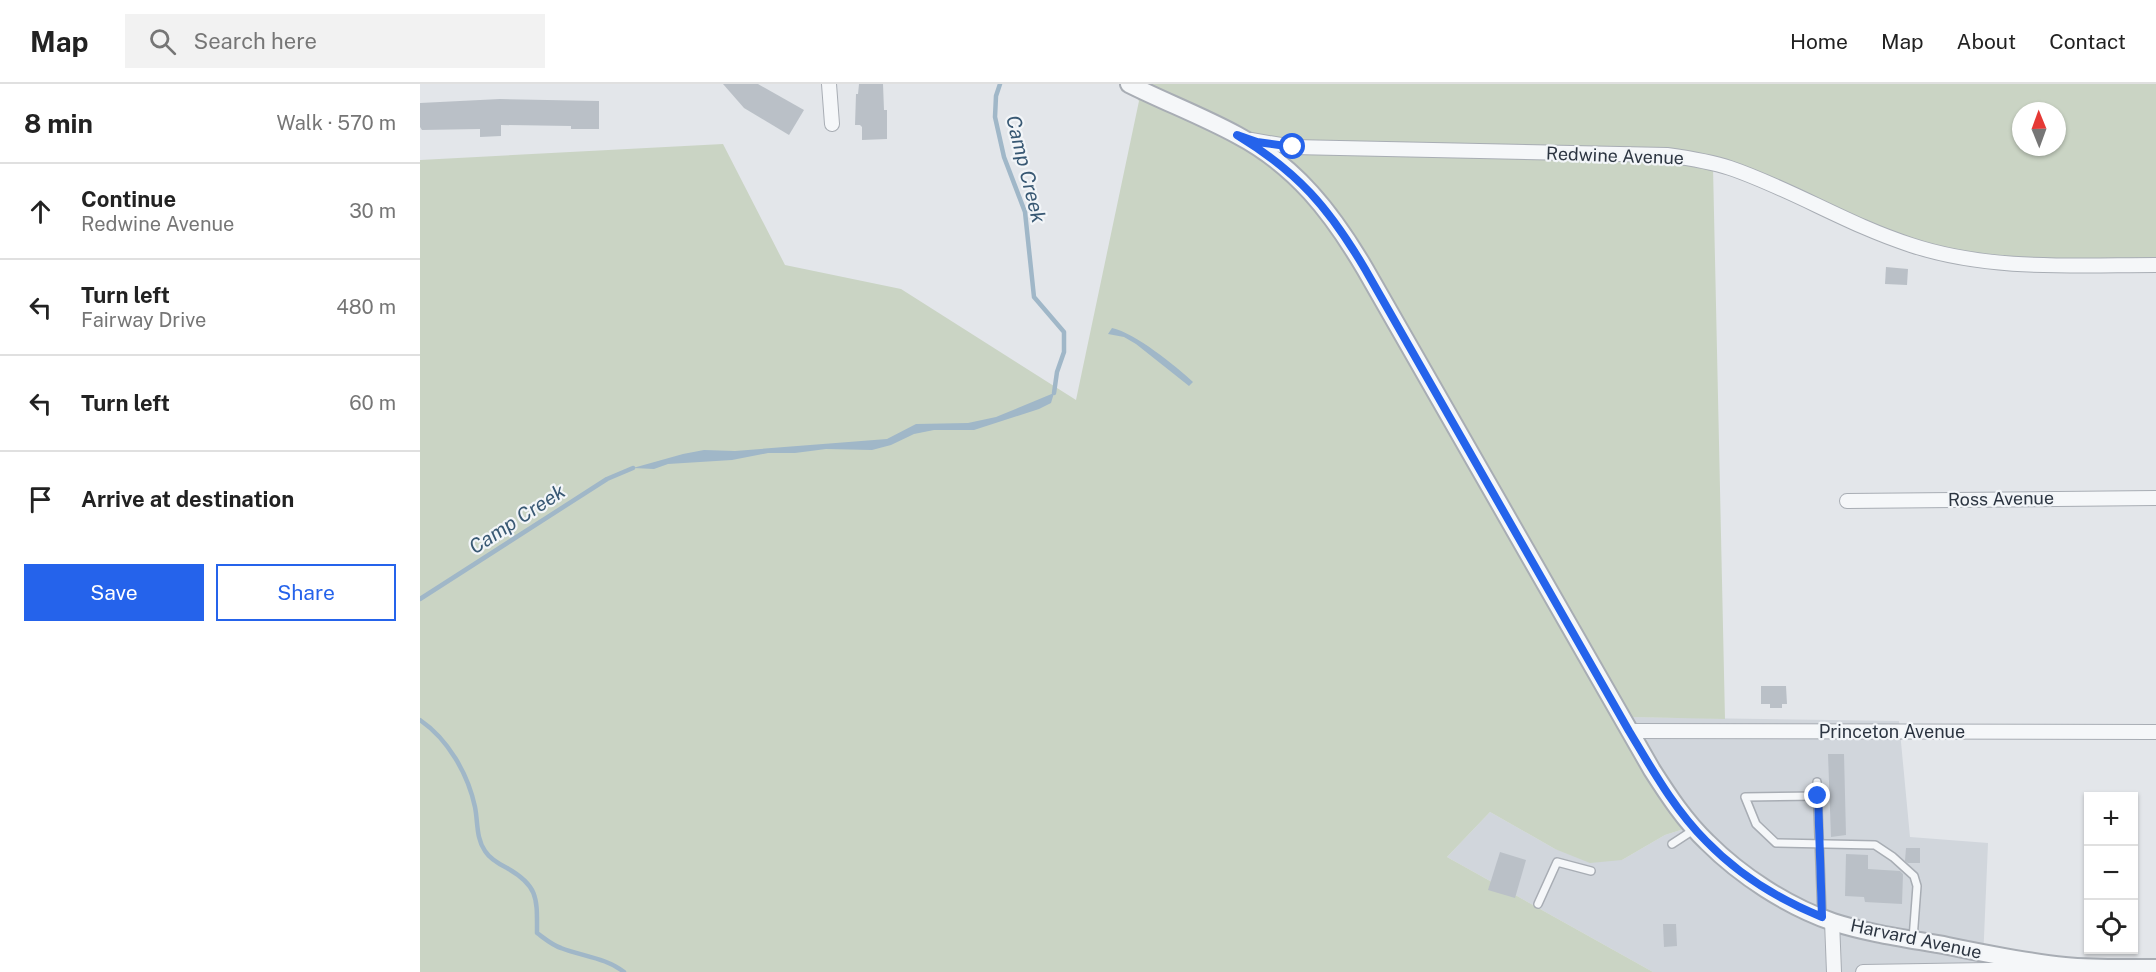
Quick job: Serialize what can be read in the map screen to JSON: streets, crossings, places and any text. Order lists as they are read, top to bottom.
{
  "streets": {
    "street": [
      "Redwine Avenue",
      "Ross Avenue",
      "Princeton Avenue",
      "Harvard Avenue"
    ]
  },
  "crossings": [
    ["Redwine Avenue", "Harvard Avenue"],
    ["Princeton Avenue", "Harvard Avenue"]
  ],
  "water": ["Camp Creek"],
  "north": "top",
  "page": {
    "header": "Map",
    "search": "Search here",
    "nav": [
      "Home",
      "Map",
      "About",
      "Contact"
    ],
    "heading": ["8 min", "Walk · 570 m"],
    "list": [
      ["Continue", "Redwine Avenue", "30 m"],
      ["Turn left", "Fairway Drive", "480 m"],
      ["Turn left", "60 m"],
      "Arrive at destination"
    ],
    "buttons": ["Save", "Share"],
    "map_buttons": ["+", "−"]
  }
}
